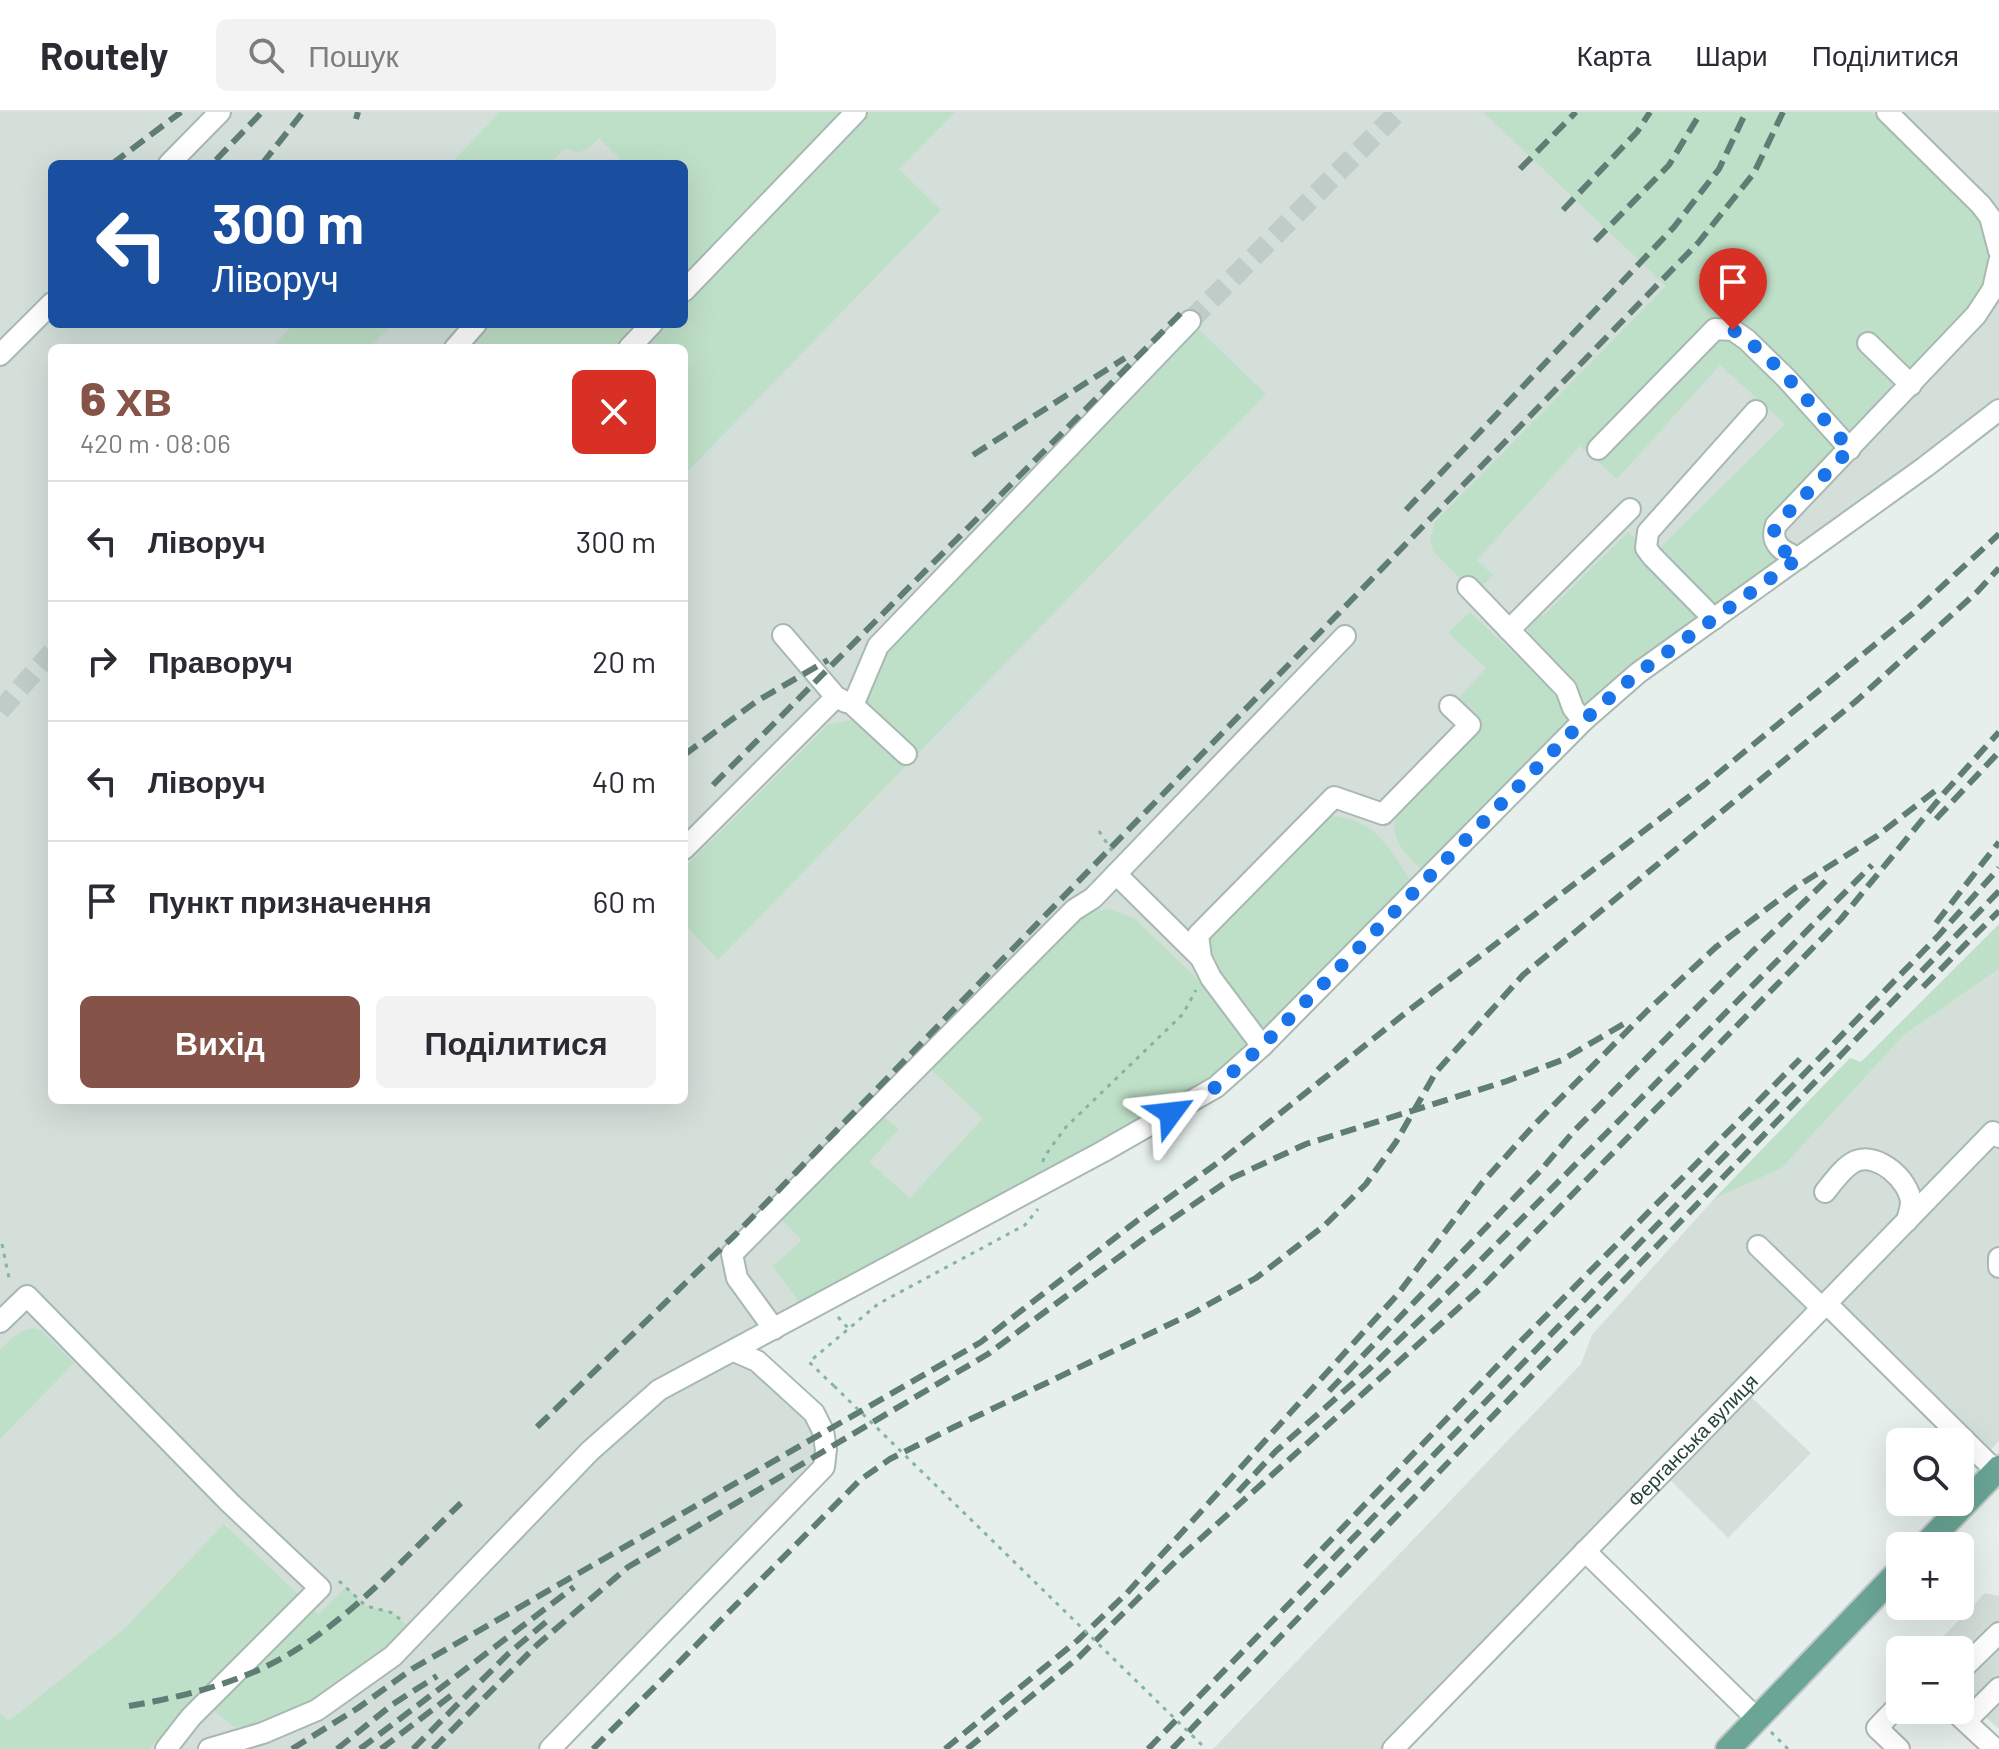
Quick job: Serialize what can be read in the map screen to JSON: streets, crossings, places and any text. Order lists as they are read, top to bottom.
{
  "streets": {
    "street": ["Ферганська вулиця"]
  },
  "page": {
    "header": "Routely",
    "search": "Пошук",
    "nav": ["Карта", "Шари", "Поділитися"],
    "turn": ["300 m", "Ліворуч"],
    "heading": ["6 хв", "420 m · 08:06"],
    "list": [
      {
        "name": "Ліворуч",
        "value": "300 m"
      },
      {
        "name": "Праворуч",
        "value": "20 m"
      },
      {
        "name": "Ліворуч",
        "value": "40 m"
      },
      {
        "name": "Пункт призначення",
        "value": "60 m"
      }
    ],
    "buttons": ["Вихід", "Поділитися"],
    "map_buttons": ["+", "−"]
  }
}
